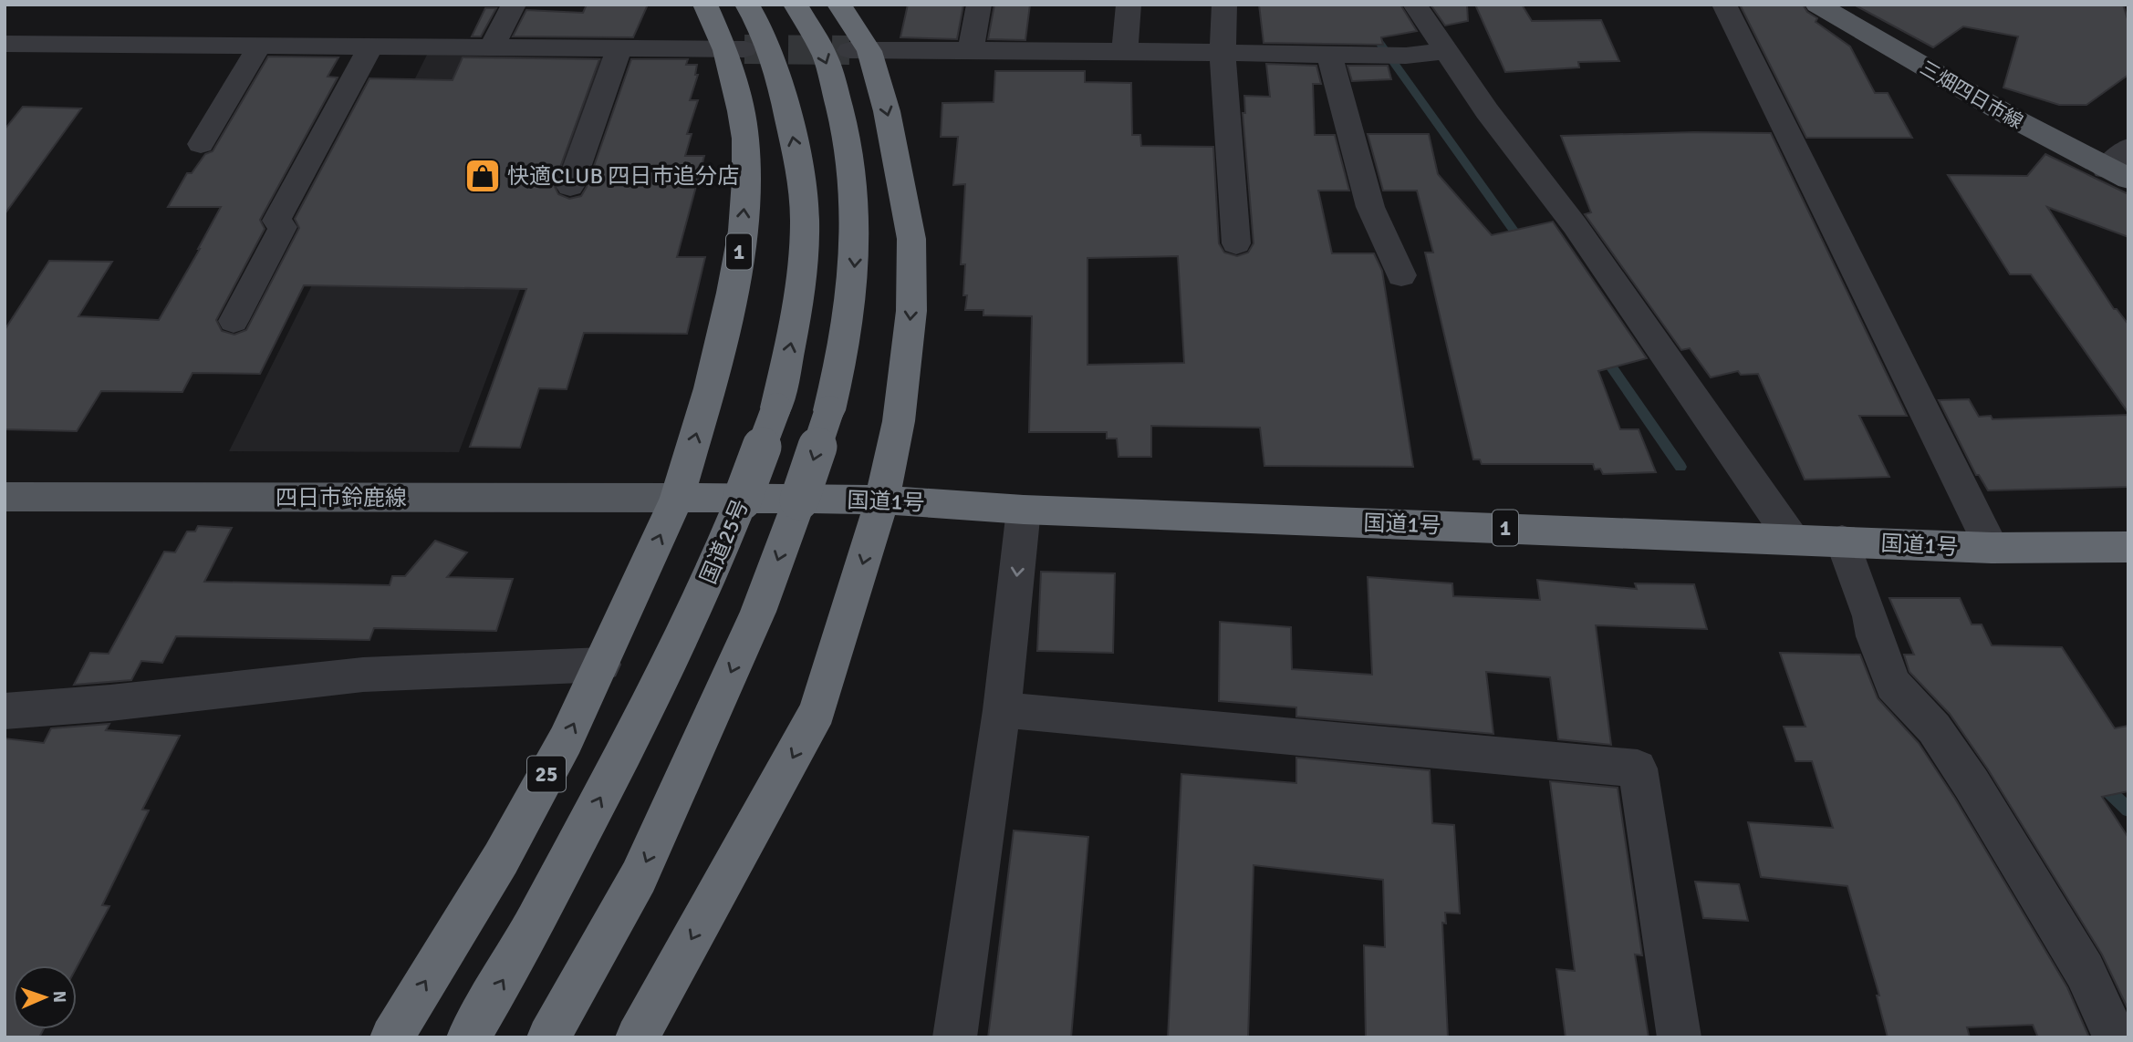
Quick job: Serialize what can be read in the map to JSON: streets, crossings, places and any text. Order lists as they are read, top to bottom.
{
  "streets": {
    "highway": [
      "1",
      "国道1号",
      "国道25号",
      "25"
    ],
    "main road": ["三畑四日市線", "四日市鈴鹿線"]
  },
  "crossings": [
    ["1", "四日市鈴鹿線"],
    ["1", "国道1号"],
    ["1", "25"],
    ["四日市鈴鹿線", "国道1号"],
    ["四日市鈴鹿線", "25"],
    ["国道1号", "25"]
  ],
  "places": {
    "shop": ["快適CLUB 四日市追分店"]
  },
  "north": "right"
}
